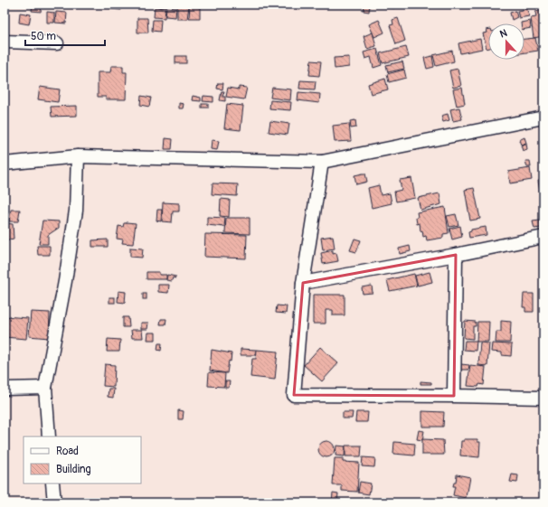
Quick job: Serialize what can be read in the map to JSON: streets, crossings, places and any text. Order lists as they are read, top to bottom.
{
  "legend": ["Road", "Building"],
  "scale_bar": "50 m",
  "north": "top"
}
